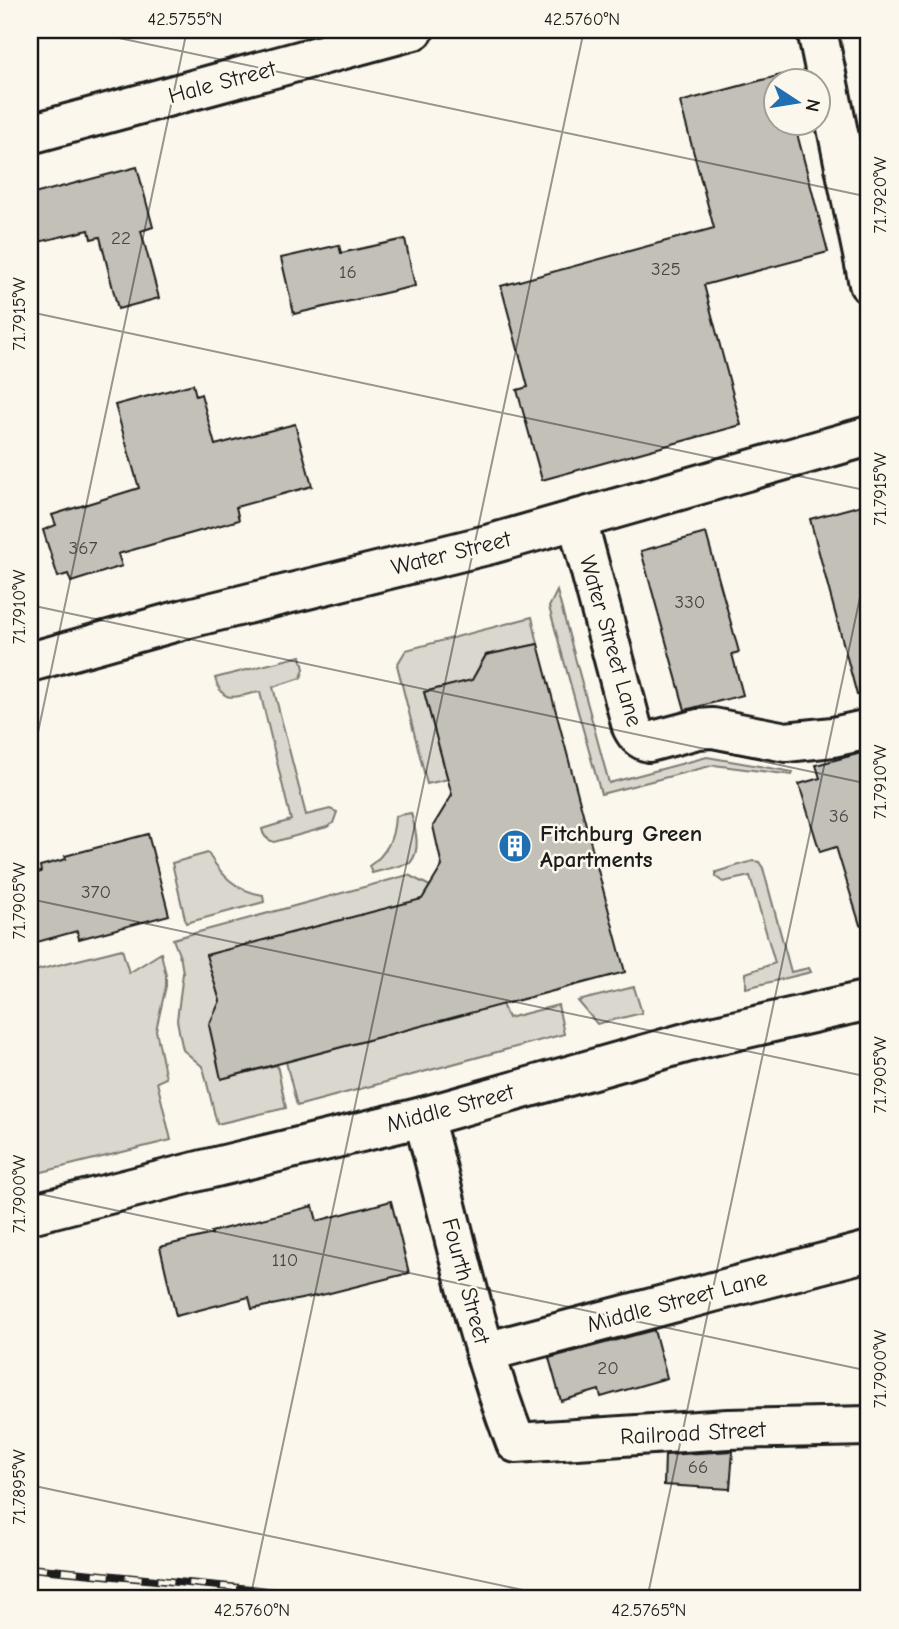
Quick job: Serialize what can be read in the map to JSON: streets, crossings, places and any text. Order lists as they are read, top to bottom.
{
  "streets": {
    "main road": [
      "Hale Street",
      "Water Street",
      "Water Street Lane",
      "Middle Street",
      "Fourth Street",
      "Middle Street Lane",
      "Railroad Street"
    ]
  },
  "crossings": [
    ["Water Street", "Water Street Lane"],
    ["Middle Street", "Fourth Street"],
    ["Fourth Street", "Middle Street Lane"],
    ["Fourth Street", "Railroad Street"]
  ],
  "places": {
    "building": ["Fitchburg Green Apartments"]
  },
  "house_numbers": [
    "22",
    "325",
    "16",
    "367",
    "330",
    "36",
    "370",
    "110",
    "20",
    "66"
  ],
  "north": "right",
  "coordinates": [
    "42.5755°N",
    "42.5760°N",
    "71.7920°W",
    "71.7915°W",
    "71.7910°W",
    "71.7905°W",
    "71.7900°W",
    "71.7895°W",
    "42.5765°N"
  ]
}
